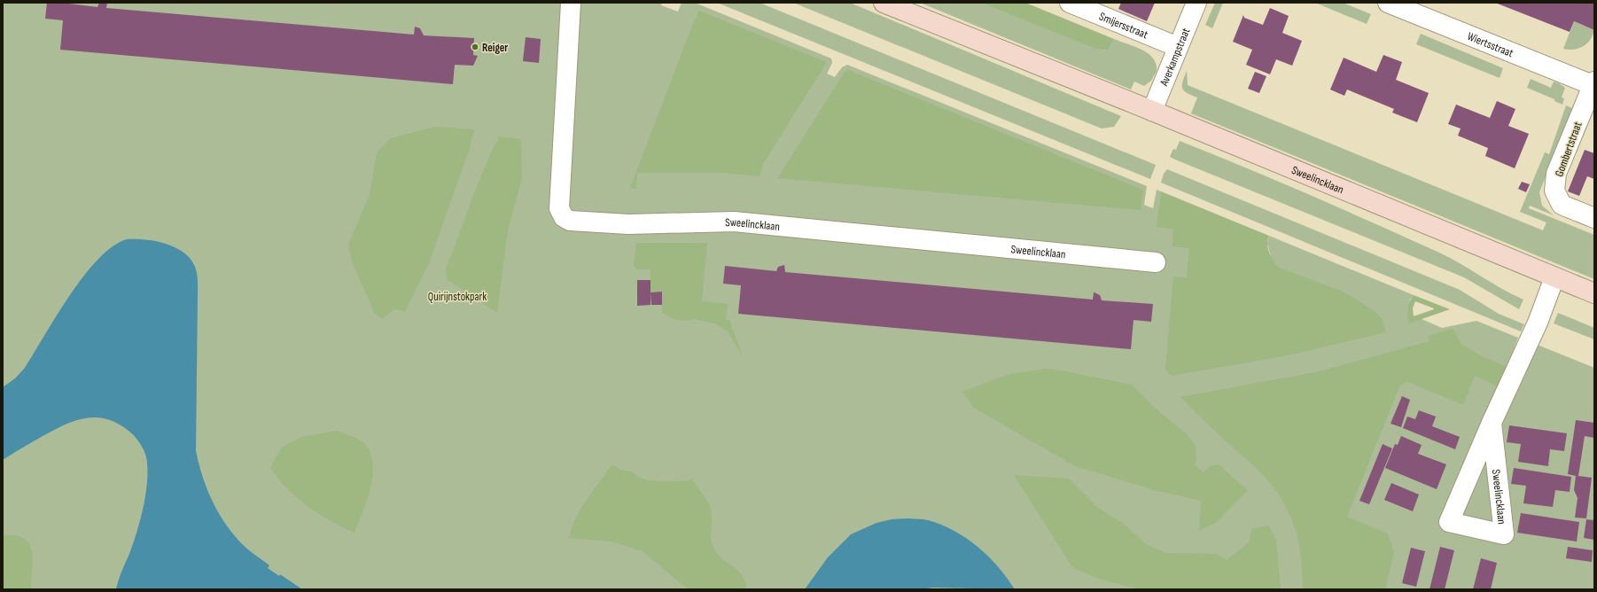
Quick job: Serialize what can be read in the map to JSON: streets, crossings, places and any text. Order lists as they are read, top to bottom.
{
  "streets": {
    "street": [
      "Smijersstraat",
      "Wiertsstraat",
      "Averkampstraat",
      "Gombertstraat",
      "Sweelincklaan"
    ]
  },
  "crossings": [
    ["Smijersstraat", "Averkampstraat"],
    ["Wiertsstraat", "Gombertstraat"],
    ["Averkampstraat", "Sweelincklaan"]
  ],
  "parks": ["Quirijnstokpark"],
  "places": ["Reiger"]
}
